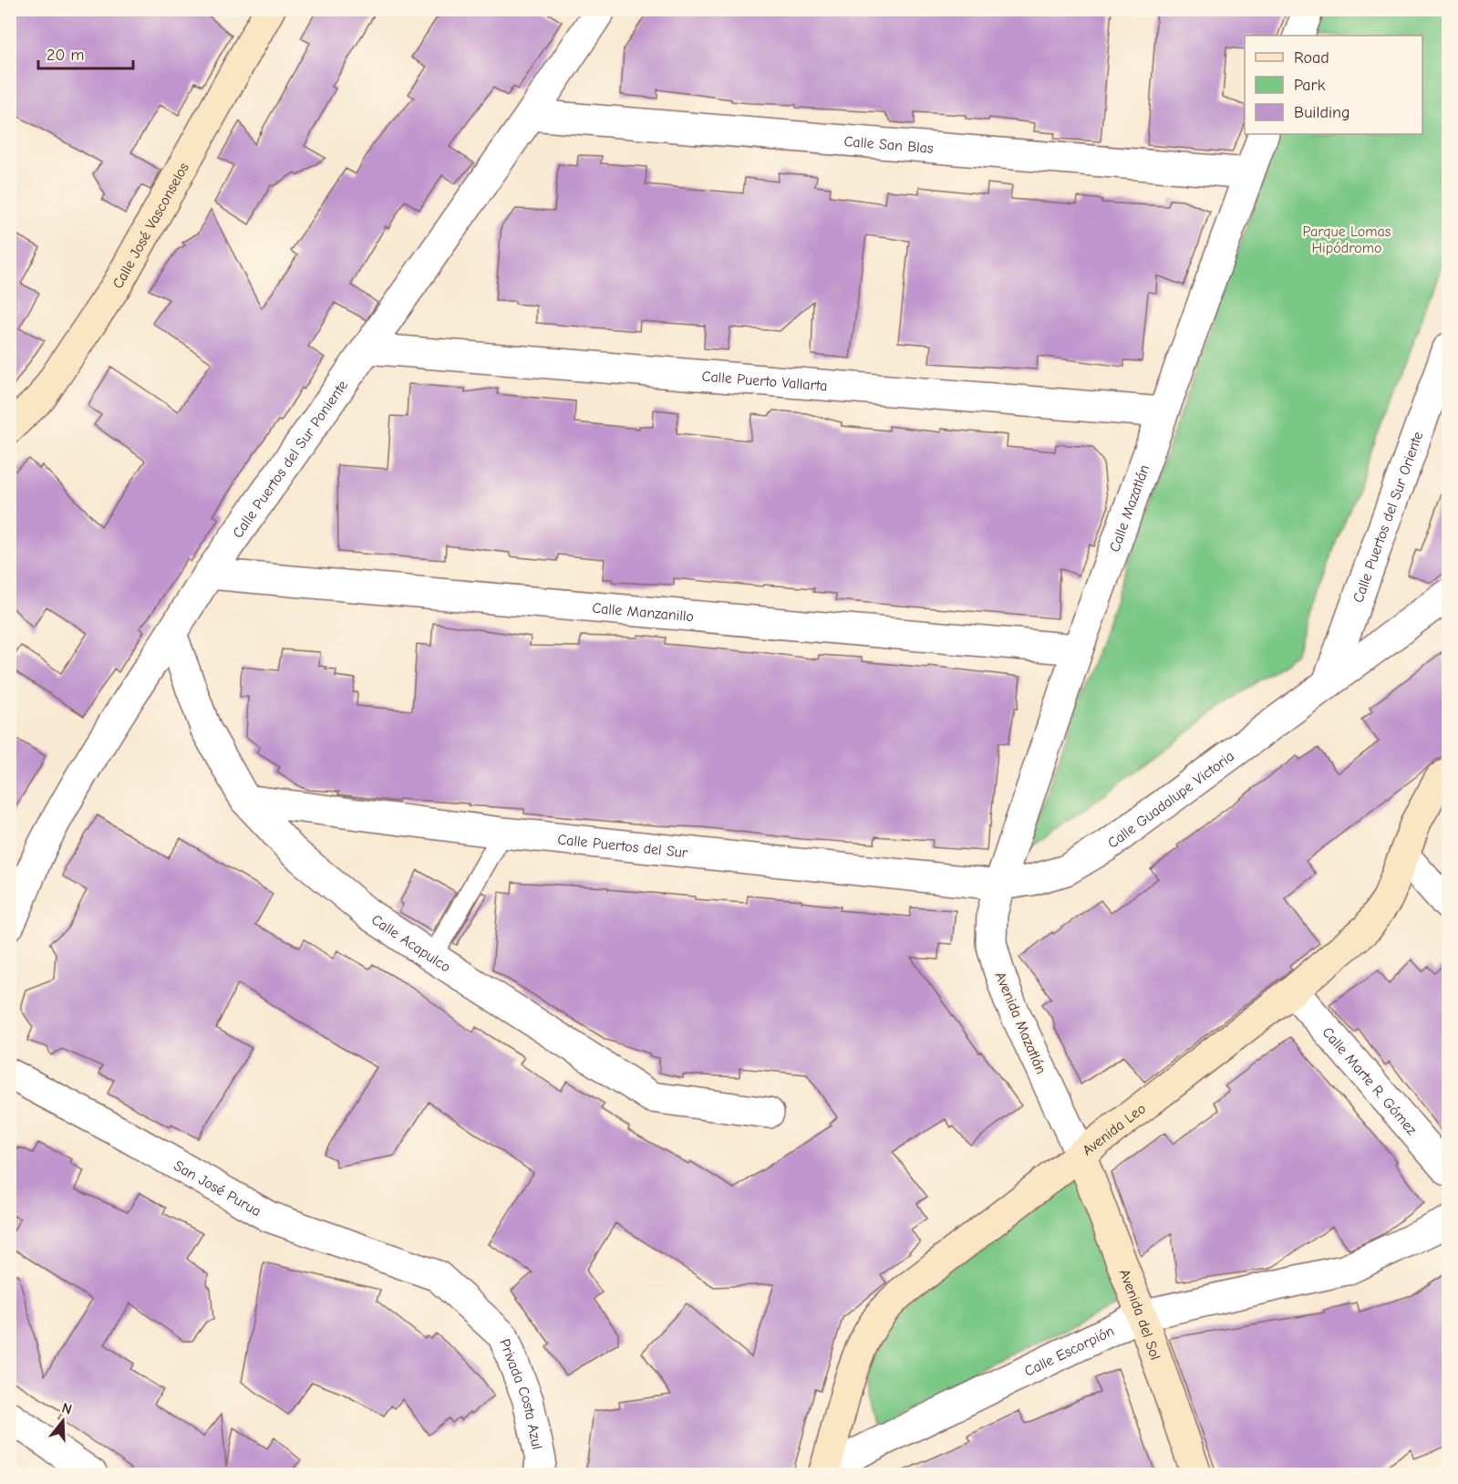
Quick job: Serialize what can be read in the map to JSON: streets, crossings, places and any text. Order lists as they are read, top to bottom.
{
  "streets": {
    "street": [
      "Calle San Blas",
      "Calle José Vasconselos",
      "Calle Puerto Vallarta",
      "Calle Puertos del Sur Poniente",
      "Calle Mazatlán",
      "Calle Puertos del Sur Oriente",
      "Calle Manzanillo",
      "Calle Guadalupe Victoria",
      "Calle Puertos del Sur",
      "Calle Acapulco",
      "Avenida Mazatlán",
      "Calle Marte R. Gómez",
      "Avenida Leo",
      "San José Purua",
      "Avenida del Sol",
      "Calle Escorpión",
      "Privada Costa Azul"
    ]
  },
  "crossings": [
    ["Calle San Blas", "Calle Puertos del Sur Poniente"],
    ["Calle San Blas", "Calle Mazatlán"],
    ["Calle Puerto Vallarta", "Calle Puertos del Sur Poniente"],
    ["Calle Puerto Vallarta", "Calle Mazatlán"],
    ["Calle Puertos del Sur Poniente", "Calle Manzanillo"],
    ["Calle Puertos del Sur Poniente", "Calle Acapulco"],
    ["Calle Mazatlán", "Calle Manzanillo"],
    ["Calle Mazatlán", "Calle Guadalupe Victoria"],
    ["Calle Mazatlán", "Calle Puertos del Sur"],
    ["Calle Mazatlán", "Avenida Mazatlán"],
    ["Calle Puertos del Sur Oriente", "Calle Guadalupe Victoria"],
    ["Calle Guadalupe Victoria", "Calle Puertos del Sur"],
    ["Calle Guadalupe Victoria", "Avenida Mazatlán"],
    ["Calle Puertos del Sur", "Calle Acapulco"],
    ["Calle Puertos del Sur", "Avenida Mazatlán"],
    ["Avenida Mazatlán", "Avenida Leo"],
    ["Avenida Mazatlán", "Avenida del Sol"],
    ["Calle Marte R. Gómez", "Avenida Leo"],
    ["Avenida Leo", "Avenida del Sol"],
    ["Avenida Leo", "Calle Escorpión"],
    ["San José Purua", "Privada Costa Azul"],
    ["Avenida del Sol", "Calle Escorpión"]
  ],
  "parks": ["Parque Lomas Hipódromo"],
  "legend": ["Road", "Park", "Building"],
  "scale_bar": "20 m",
  "north": "top"
}
